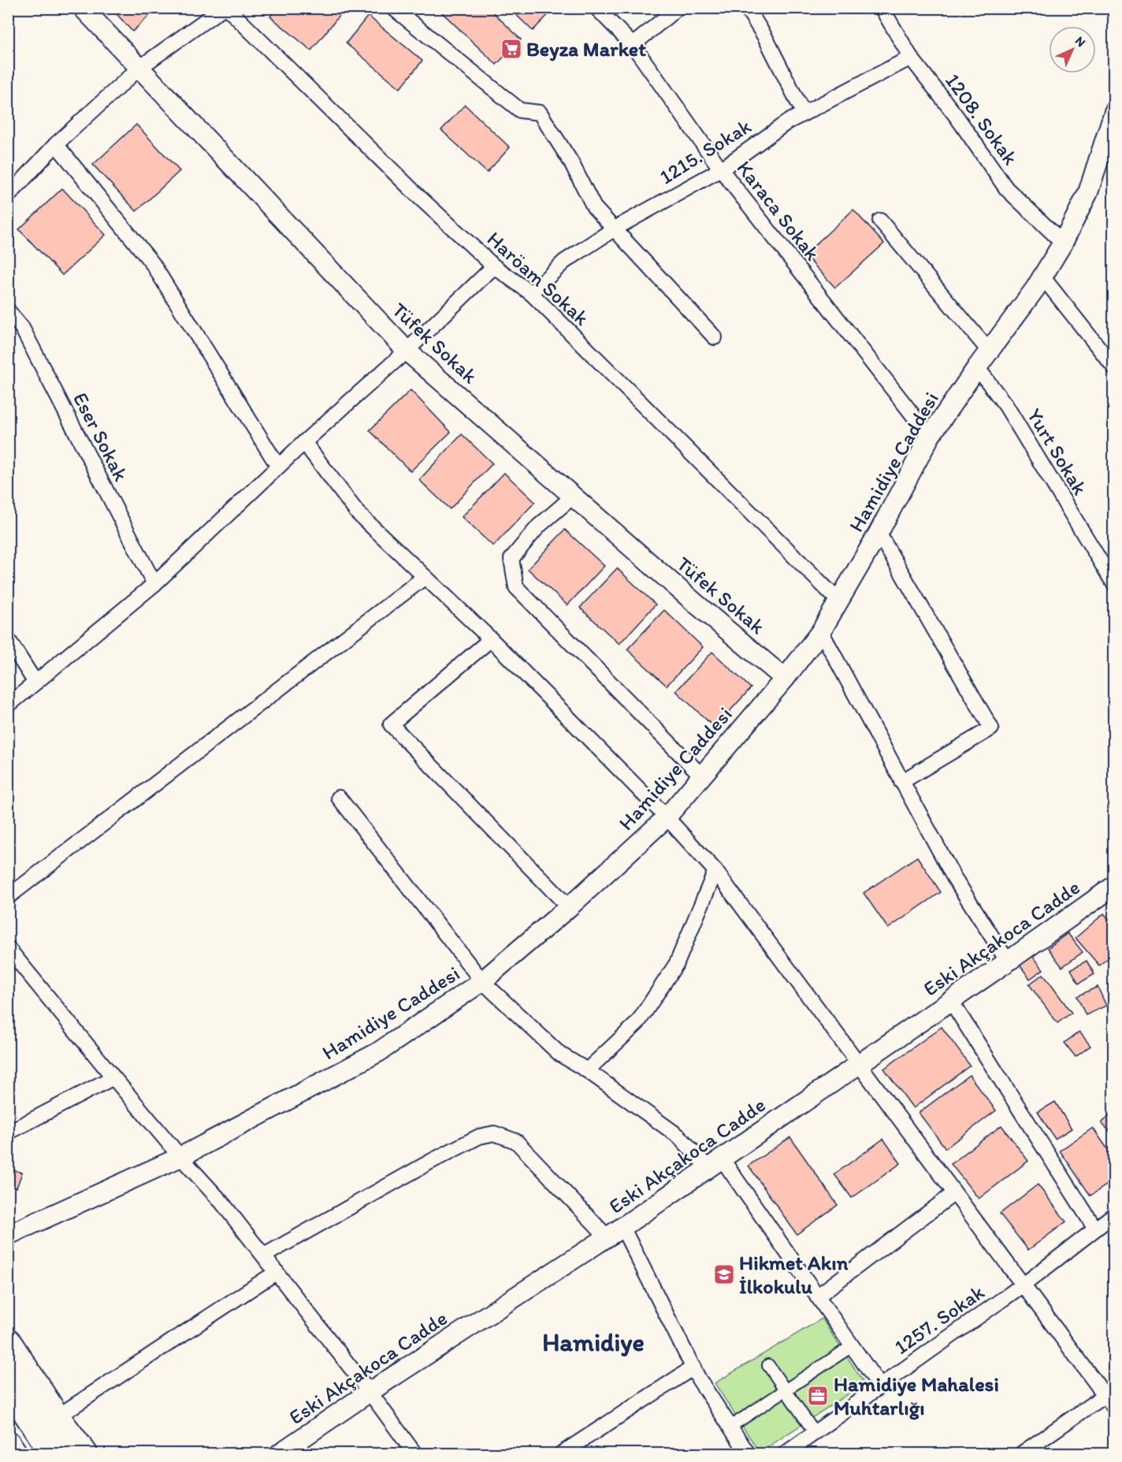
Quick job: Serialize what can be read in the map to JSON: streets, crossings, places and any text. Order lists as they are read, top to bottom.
{
  "streets": {
    "street": [
      "1208. Sokak",
      "1215. Sokak",
      "Karaca Sokak",
      "Haröam Sokak",
      "Tüfek Sokak",
      "Eser Sokak",
      "Yurt Sokak",
      "Hamidiye Caddesi",
      "Eski Akçakoca Cadde",
      "1257. Sokak"
    ]
  },
  "crossings": [
    ["1208. Sokak", "1215. Sokak"],
    ["1208. Sokak", "Hamidiye Caddesi"],
    ["1215. Sokak", "Karaca Sokak"],
    ["1215. Sokak", "Haröam Sokak"],
    ["Karaca Sokak", "Hamidiye Caddesi"],
    ["Haröam Sokak", "Hamidiye Caddesi"],
    ["Tüfek Sokak", "Hamidiye Caddesi"],
    ["Yurt Sokak", "Hamidiye Caddesi"]
  ],
  "districts": ["Hamidiye"],
  "places": {
    "supermarket": ["Beyza Market"],
    "school or university": ["Hikmet Akın İlkokulu"],
    "office": ["Hamidiye Mahalesi Muhtarlığı"]
  },
  "north": "top right"
}
